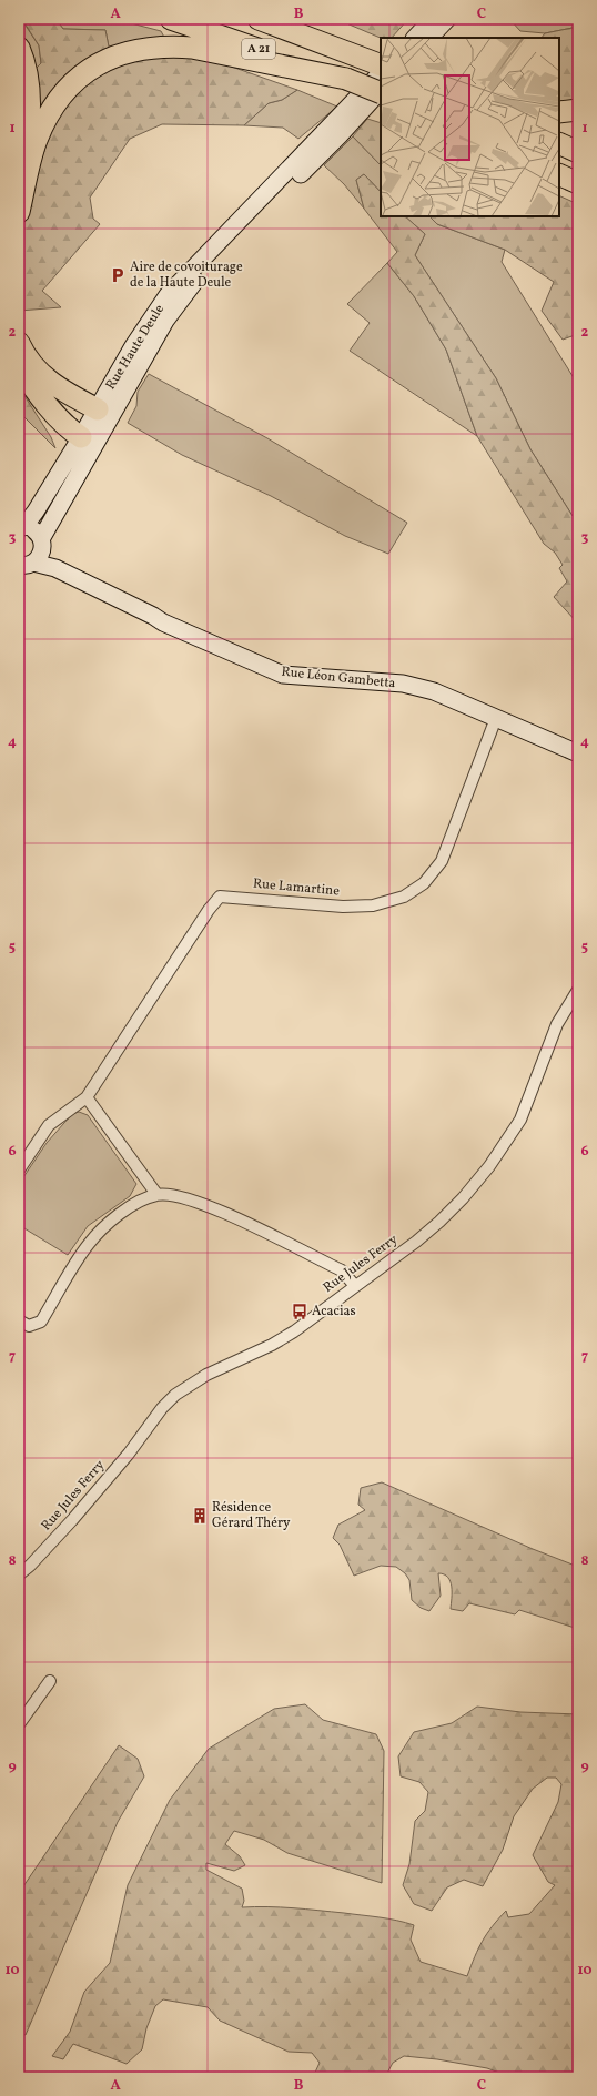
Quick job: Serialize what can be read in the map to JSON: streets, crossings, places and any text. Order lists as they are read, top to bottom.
{
  "streets": {
    "highway": ["A 21"],
    "main road": ["Rue Haute Deule", "Rue Léon Gambetta"],
    "street": ["Rue Lamartine", "Rue Jules Ferry"]
  },
  "crossings": [
    ["A 21", "Rue Haute Deule"],
    ["Rue Haute Deule", "Rue Léon Gambetta"],
    ["Rue Léon Gambetta", "Rue Lamartine"]
  ],
  "places": {
    "parking": ["Aire de covoiturage de la Haute Deule"],
    "bus stop": ["Acacias"],
    "building": ["Résidence Gérard Théry"]
  },
  "grid": {
    "columns": ["A", "B", "C"],
    "rows": [
      "1",
      "2",
      "3",
      "4",
      "5",
      "6",
      "7",
      "8",
      "9",
      "10"
    ]
  }
}
